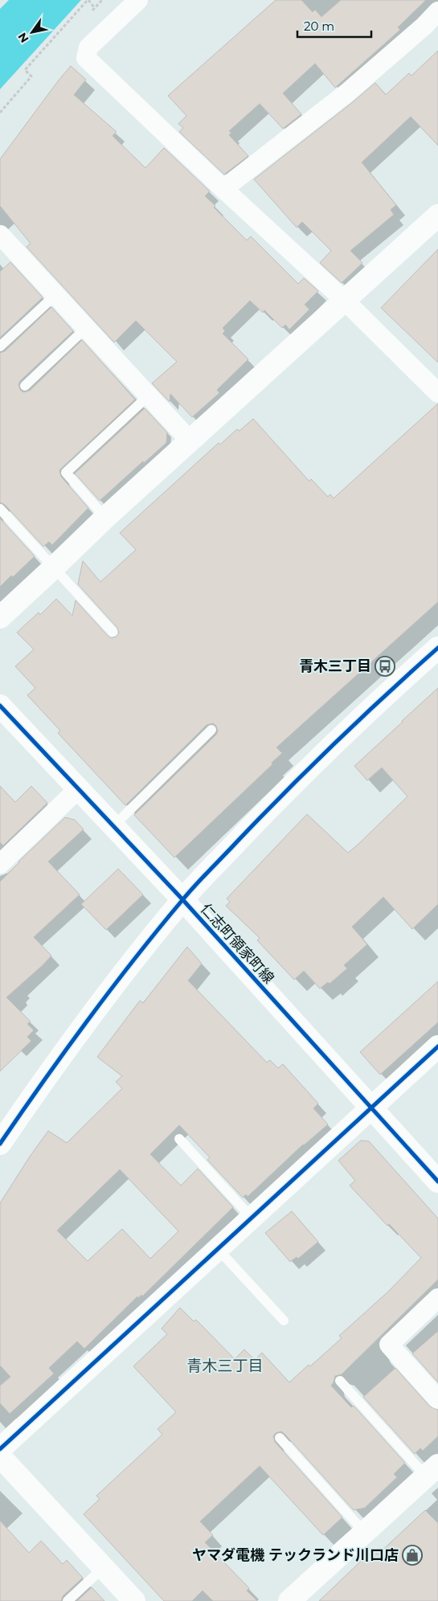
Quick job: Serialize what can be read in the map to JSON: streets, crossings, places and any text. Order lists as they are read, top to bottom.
{
  "streets": {
    "street": ["仁志町領家町線"]
  },
  "districts": ["青木三丁目"],
  "places": {
    "bus stop": ["青木三丁目"],
    "shop": ["ヤマダ電機 テックランド川口店"]
  },
  "scale_bar": "20 m",
  "north": "bottom left"
}
